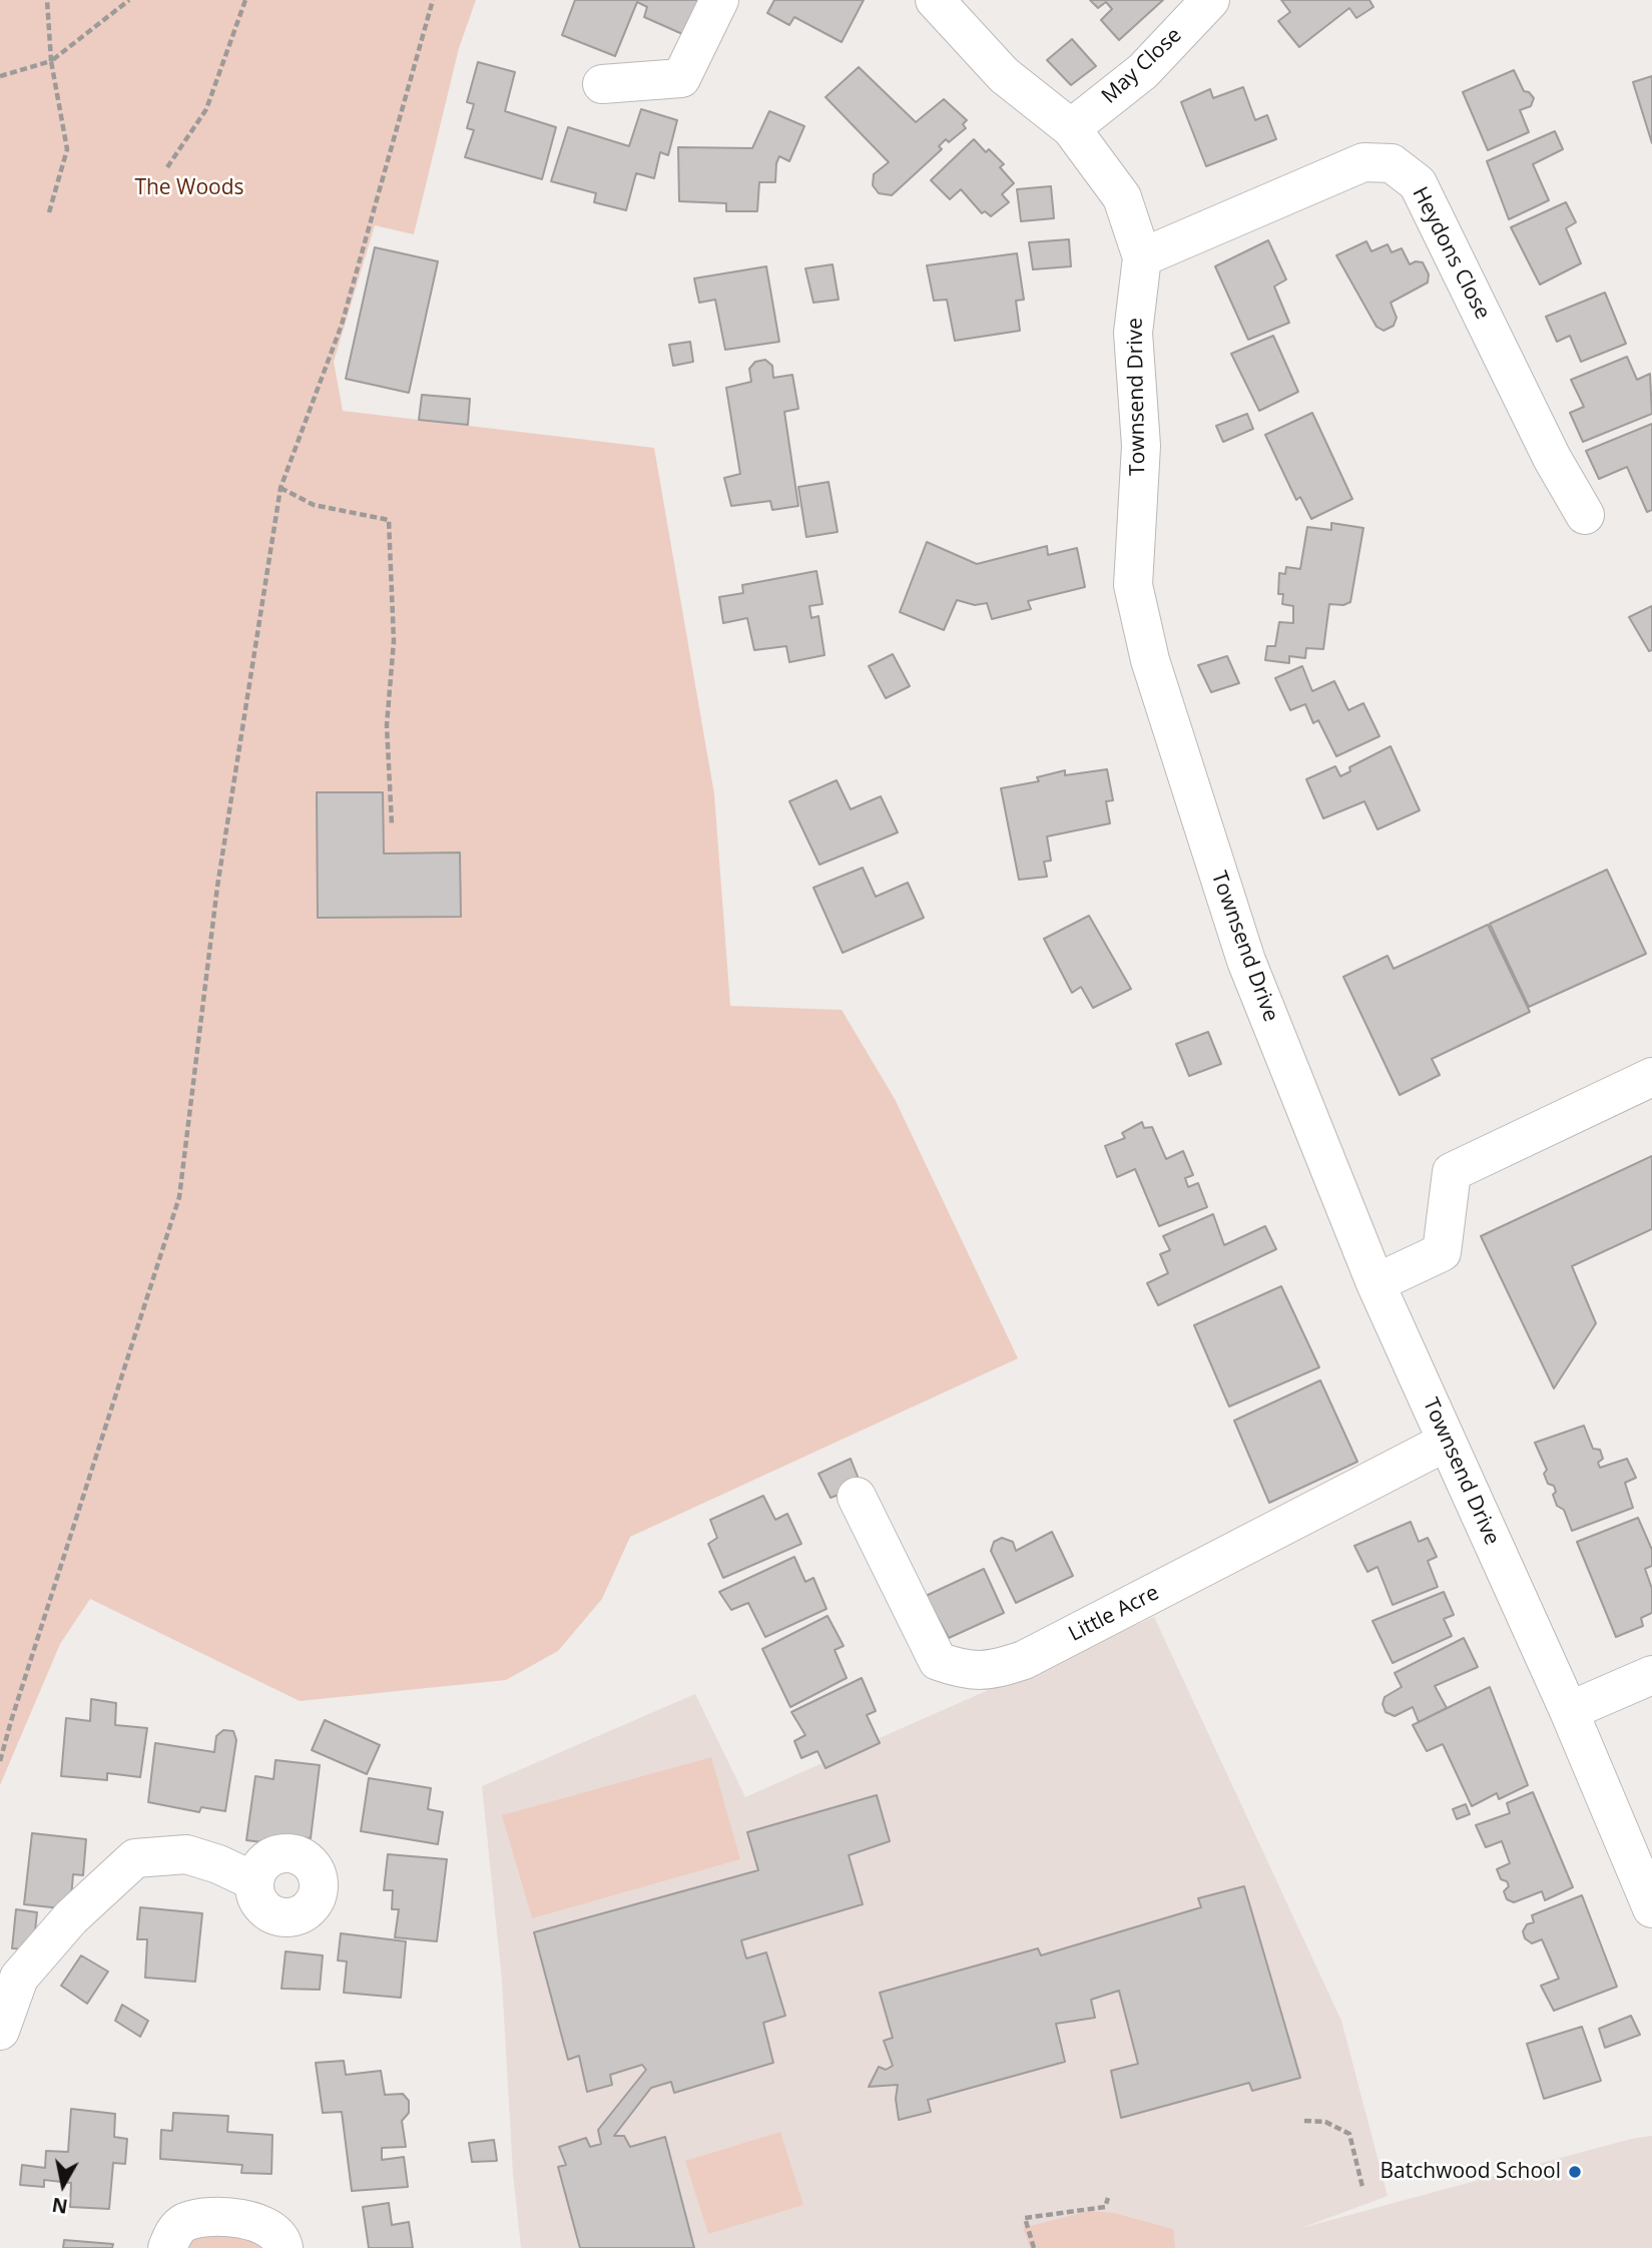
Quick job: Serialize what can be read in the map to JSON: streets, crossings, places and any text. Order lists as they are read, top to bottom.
{
  "streets": {
    "street": [
      "May Close",
      "Heydons Close",
      "Townsend Drive",
      "Little Acre"
    ]
  },
  "crossings": [
    ["May Close", "Townsend Drive"],
    ["Heydons Close", "Townsend Drive"],
    ["Townsend Drive", "Little Acre"]
  ],
  "parks": ["The Woods"],
  "places": ["Batchwood School"],
  "north": "bottom"
}
